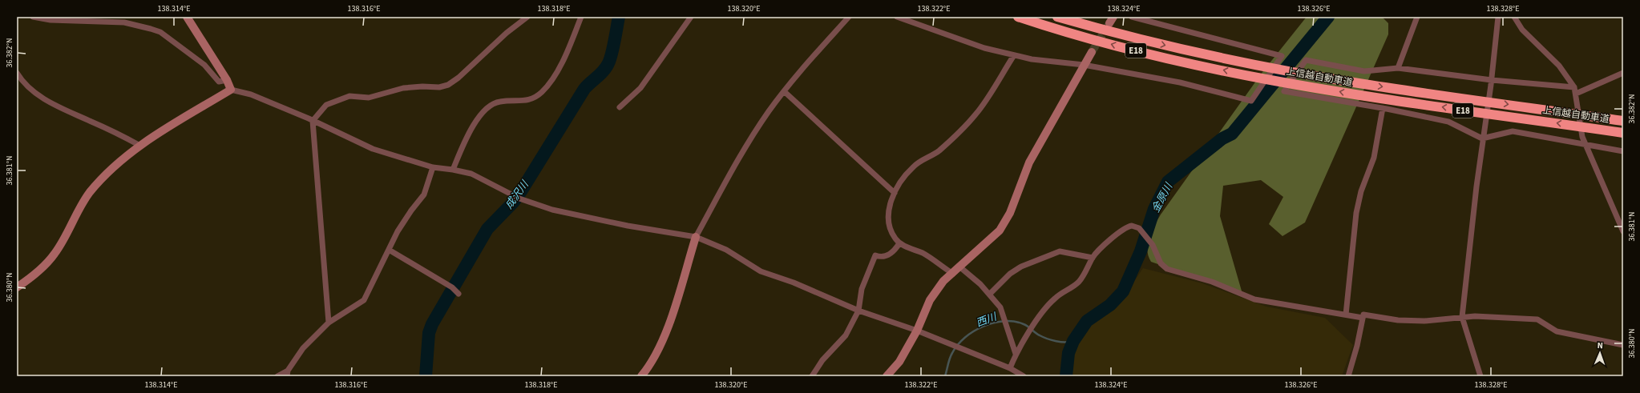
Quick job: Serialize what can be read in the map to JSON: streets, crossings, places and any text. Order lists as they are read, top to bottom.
{
  "streets": {
    "highway": ["E18", "上信越自動車道"]
  },
  "water": ["成沢川", "金原川", "西川"],
  "north": "top",
  "coordinates": [
    "138.314°E",
    "138.316°E",
    "138.318°E",
    "138.320°E",
    "138.322°E",
    "138.324°E",
    "138.326°E",
    "138.328°E",
    "36.382°N",
    "36.381°N",
    "36.380°N"
  ]
}
